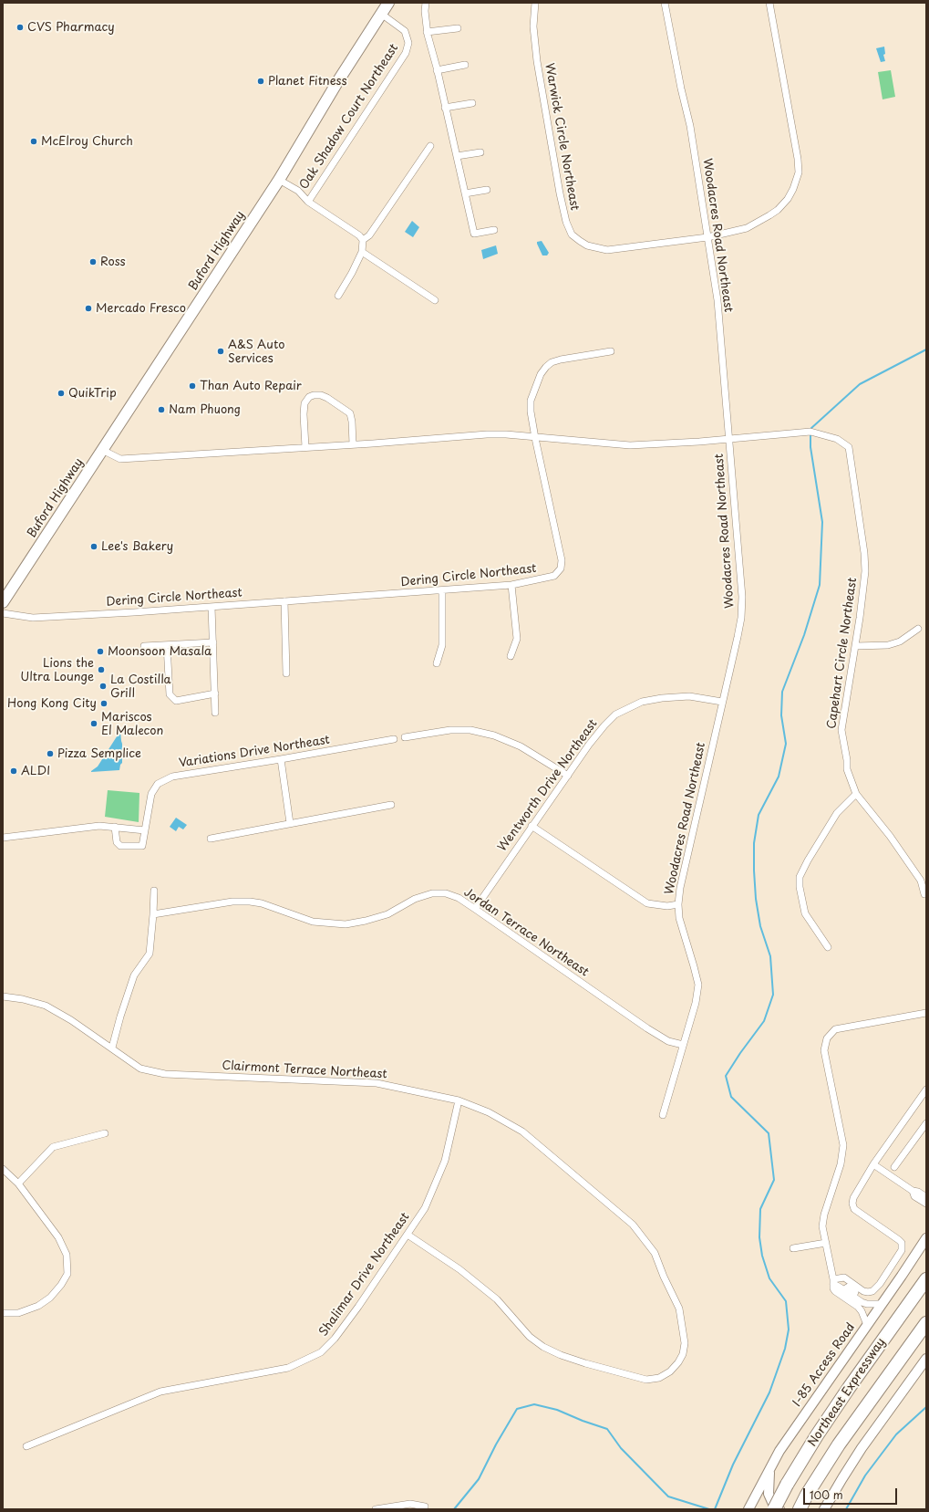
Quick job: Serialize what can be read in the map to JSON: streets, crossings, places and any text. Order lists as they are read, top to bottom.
{
  "streets": {
    "highway": ["Northeast Expressway"],
    "main road": ["Buford Highway", "I-85 Access Road"],
    "street": [
      "Oak Shadow Court Northeast",
      "Warwick Circle Northeast",
      "Woodacres Road Northeast",
      "Dering Circle Northeast",
      "Capehart Circle Northeast",
      "Variations Drive Northeast",
      "Wentworth Drive Northeast",
      "Jordan Terrace Northeast",
      "Clairmont Terrace Northeast",
      "Shalimar Drive Northeast"
    ]
  },
  "crossings": [
    ["Oak Shadow Court Northeast", "Buford Highway"],
    ["Warwick Circle Northeast", "Woodacres Road Northeast"],
    ["Woodacres Road Northeast", "Capehart Circle Northeast"],
    ["Woodacres Road Northeast", "Wentworth Drive Northeast"],
    ["Woodacres Road Northeast", "Jordan Terrace Northeast"],
    ["Dering Circle Northeast", "Capehart Circle Northeast"],
    ["Wentworth Drive Northeast", "Jordan Terrace Northeast"],
    ["Clairmont Terrace Northeast", "Shalimar Drive Northeast"]
  ],
  "places": [
    "CVS Pharmacy",
    "Planet Fitness",
    "McElroy Church",
    "Ross",
    "Mercado Fresco",
    "A&S Auto Services",
    "Than Auto Repair",
    "QuikTrip",
    "Nam Phuong",
    "Lee's Bakery",
    "Moonsoon Masala",
    "Lions the Ultra Lounge",
    "La Costilla Grill",
    "Hong Kong City",
    "Mariscos El Malecon",
    "Pizza Semplice",
    "ALDI"
  ],
  "scale_bar": "100 m"
}
